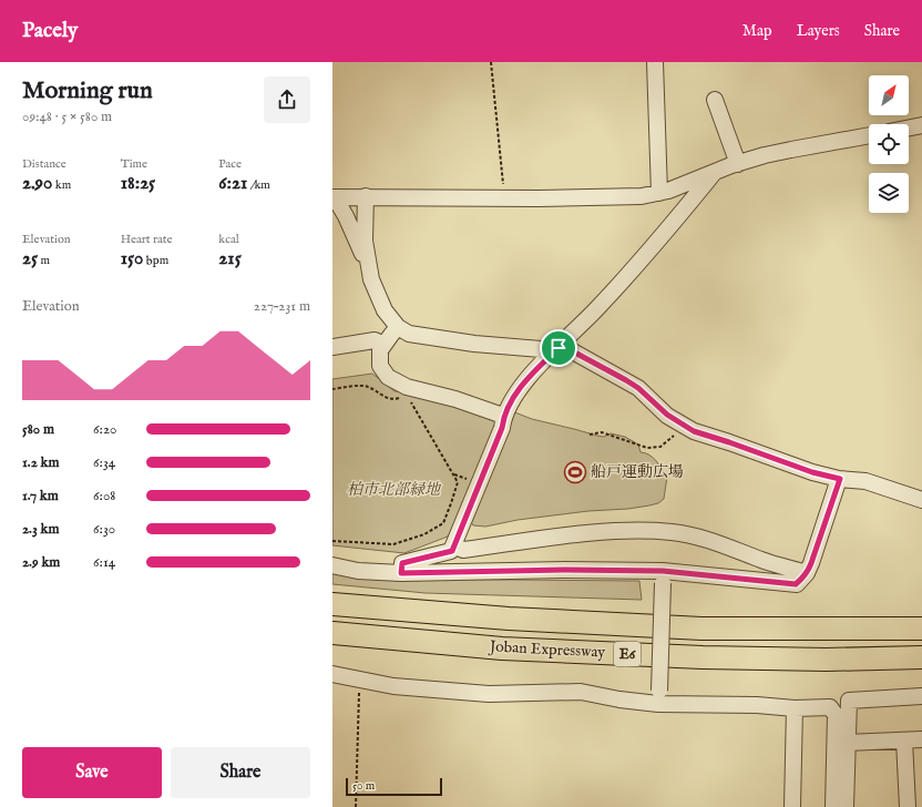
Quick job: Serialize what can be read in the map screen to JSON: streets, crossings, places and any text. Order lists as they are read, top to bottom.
{
  "streets": {
    "highway": ["Joban Expressway", "E6"]
  },
  "parks": ["柏市北部緑地"],
  "places": {
    "sports": ["船戸運動広場"]
  },
  "scale_bar": "50 m",
  "north": "top right",
  "page": {
    "header": "Pacely",
    "nav": ["Map", "Layers", "Share"],
    "heading": ["Morning run", "09:48 · 5 × 580 m"],
    "stats": [
      ["Distance", "2.90 km"],
      ["Time", "18:25"],
      ["Pace", "6:21 /km"],
      ["Elevation", "25 m"],
      ["Heart rate", "150 bpm"],
      ["kcal", "215"]
    ],
    "chart": ["Elevation", "227–231 m"],
    "list": [
      {
        "name": "580 m",
        "note": "6:20"
      },
      {
        "name": "1.2 km",
        "note": "6:34"
      },
      {
        "name": "1.7 km",
        "note": "6:08"
      },
      {
        "name": "2.3 km",
        "note": "6:30"
      },
      {
        "name": "2.9 km",
        "note": "6:14"
      }
    ],
    "buttons": ["Save", "Share"],
    "scale": "50 m"
  }
}
